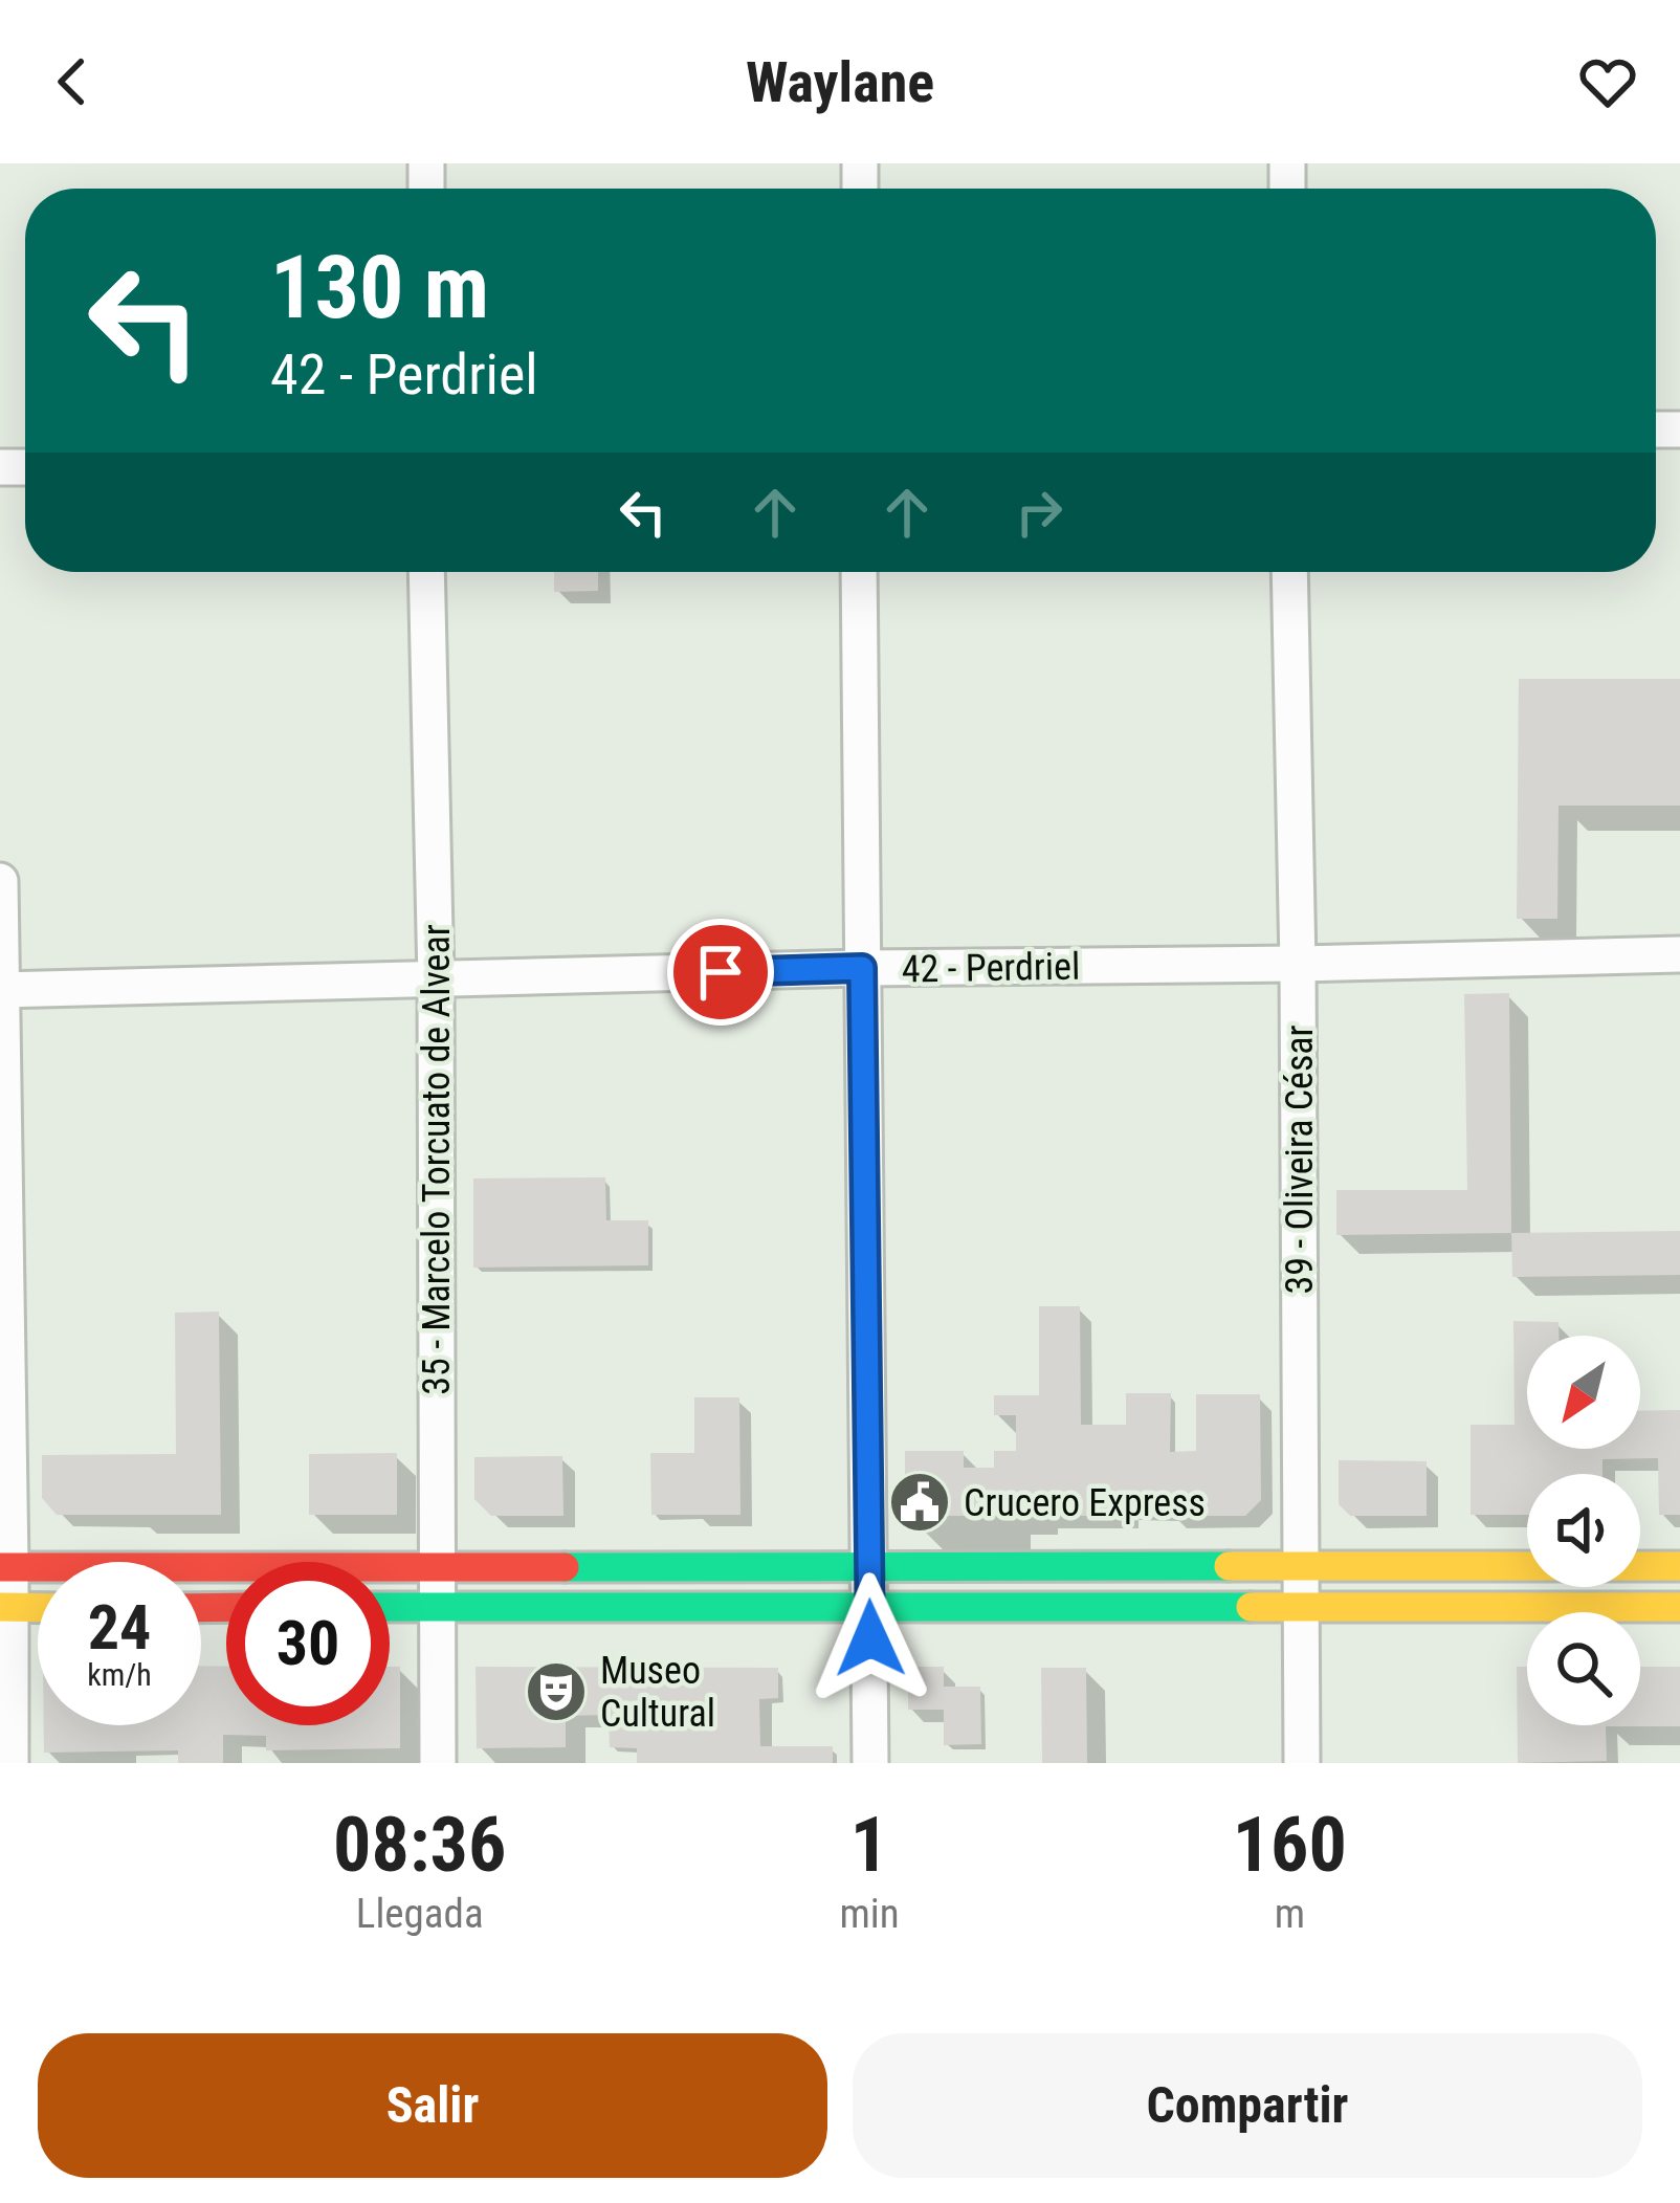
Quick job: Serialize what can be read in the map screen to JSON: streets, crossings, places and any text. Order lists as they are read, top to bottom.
{
  "streets": {
    "street": ["42 - Perdriel", "35 - Marcelo Torcuato de Alvear", "39 - Oliveira César"]
  },
  "crossings": [
    ["42 - Perdriel", "35 - Marcelo Torcuato de Alvear"],
    ["42 - Perdriel", "39 - Oliveira César"]
  ],
  "places": {
    "public building": ["Crucero Express"],
    "theatre": ["Museo Cultural"]
  },
  "north": "bottom left",
  "page": {
    "header": "Waylane",
    "turn": ["130 m", "42 - Perdriel"],
    "speed": "24 km/h",
    "limit": "30",
    "eta": [
      "08:36",
      "Llegada",
      "1",
      "min",
      "160",
      "m"
    ],
    "buttons": ["Salir", "Compartir"]
  }
}
